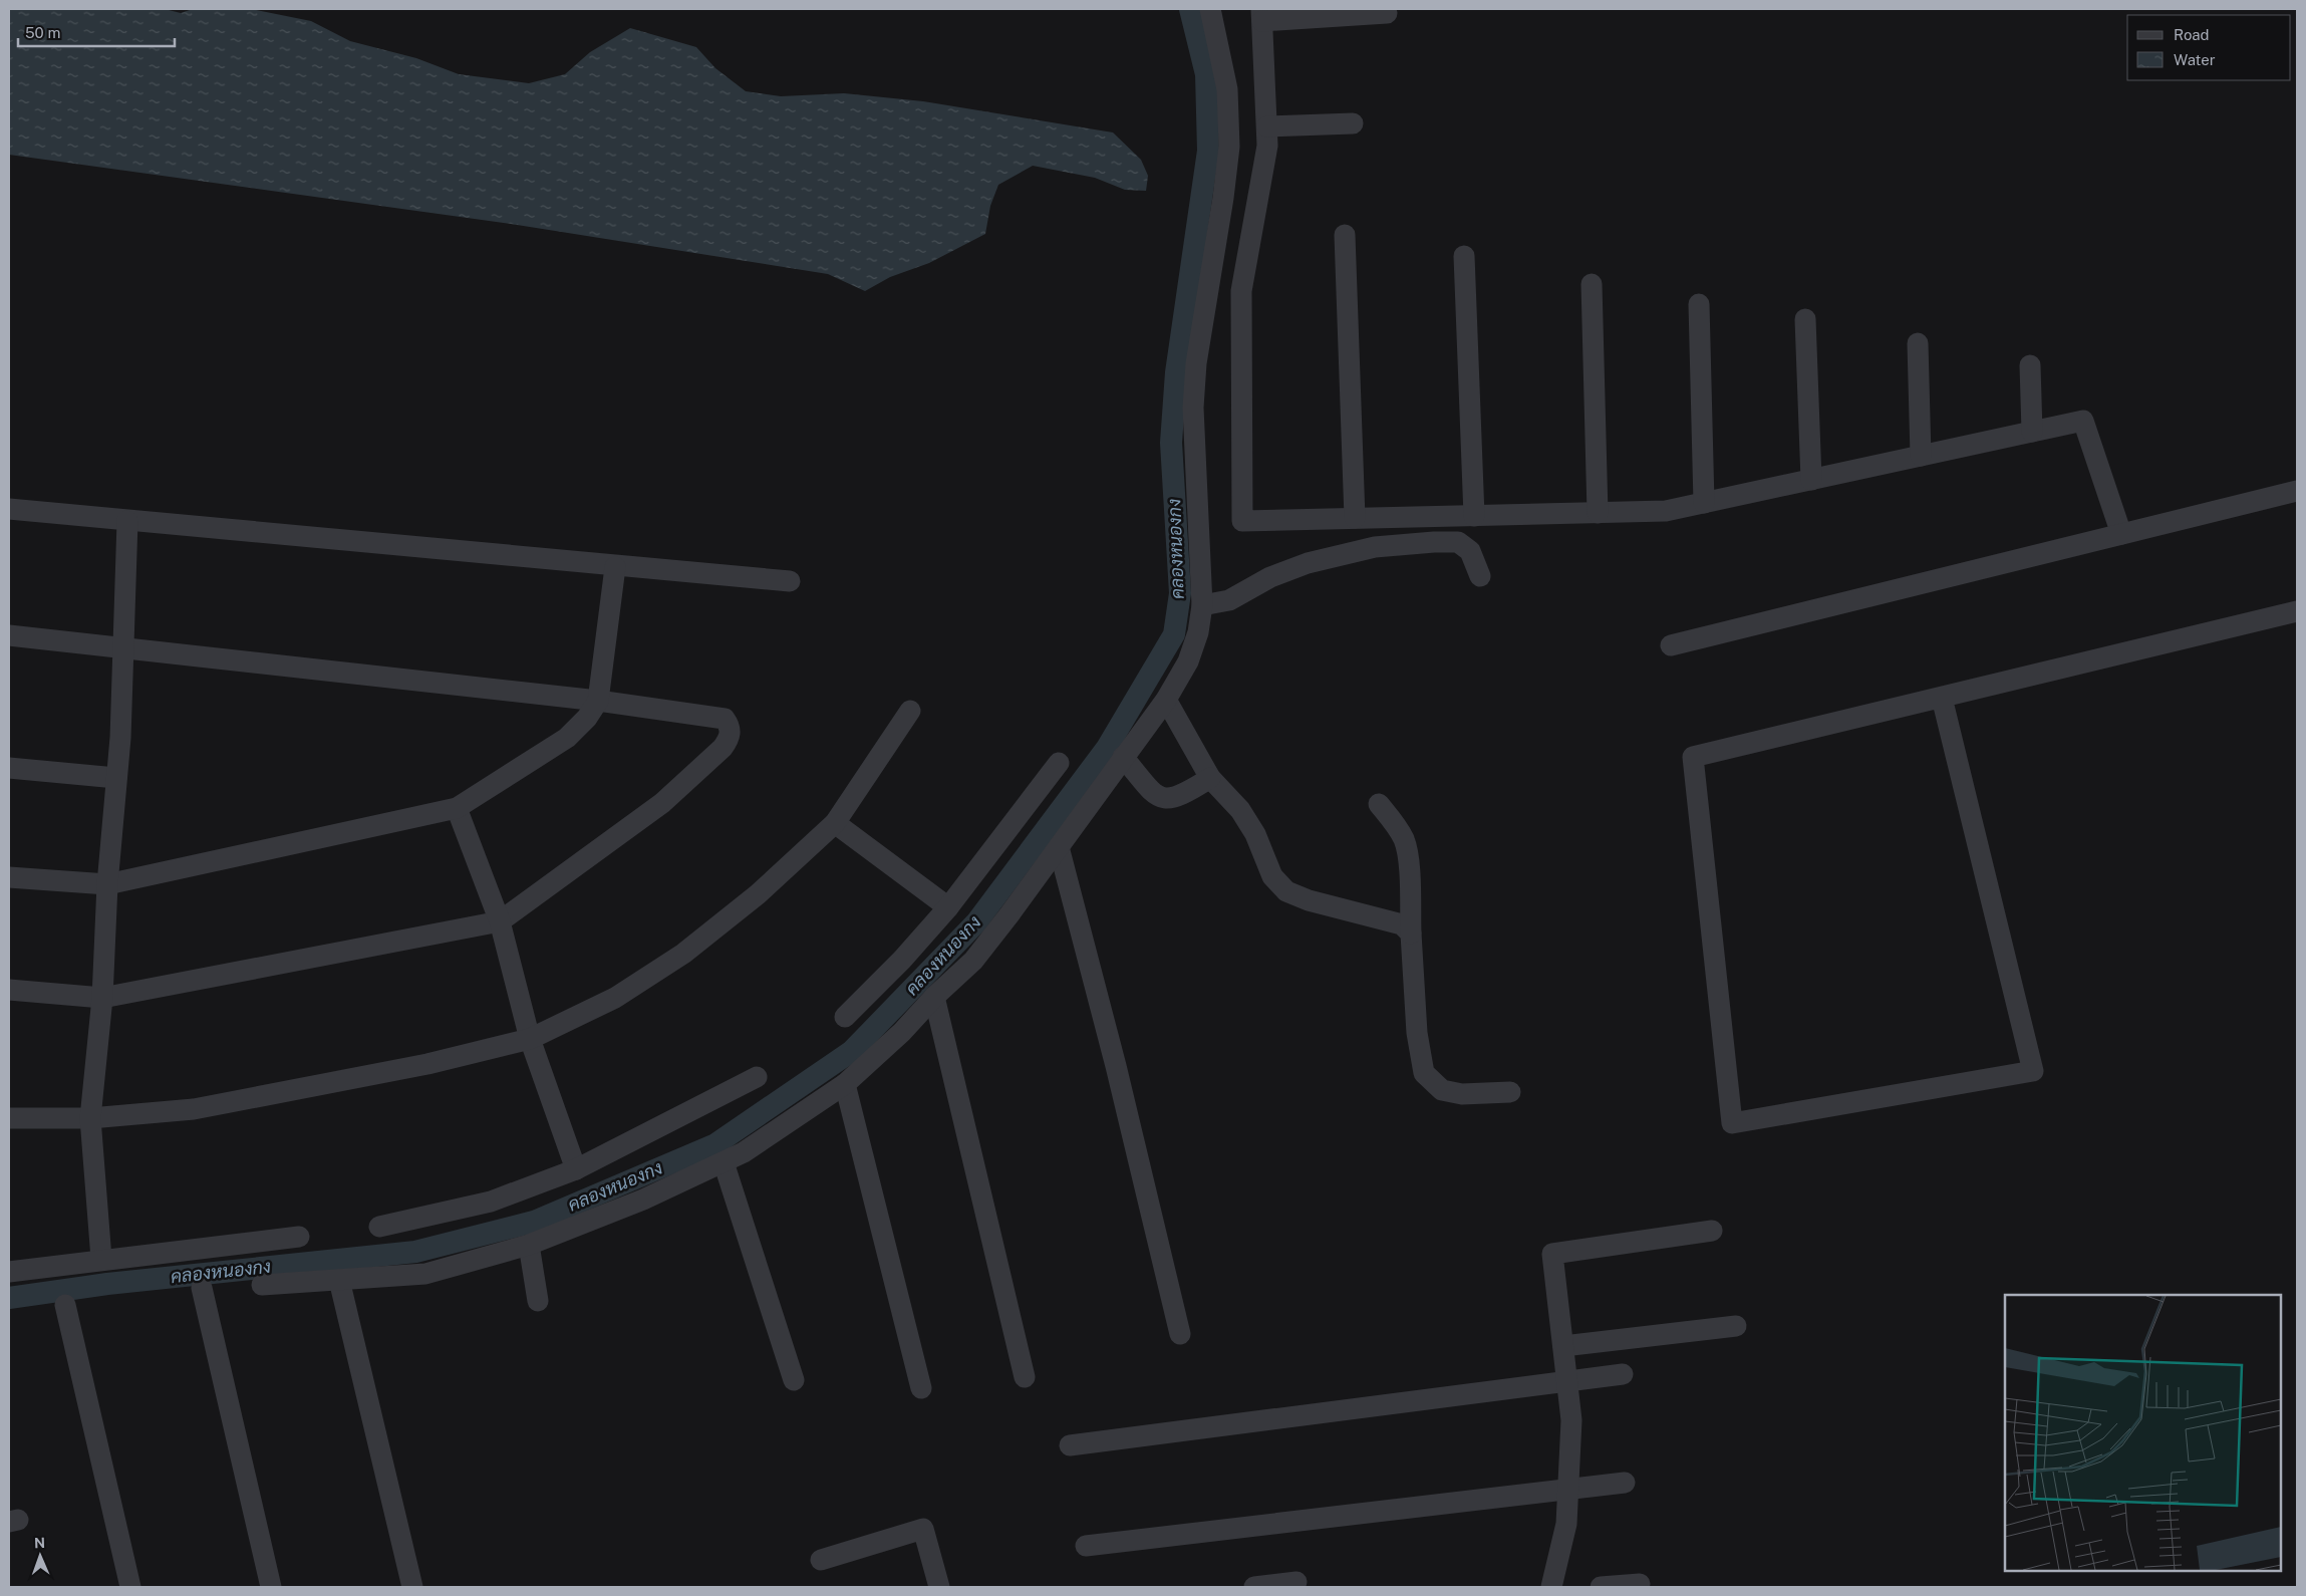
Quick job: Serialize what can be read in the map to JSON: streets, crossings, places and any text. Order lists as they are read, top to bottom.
{
  "water": ["คลองหนองกง"],
  "legend": ["Road", "Water"],
  "scale_bar": "50 m",
  "north": "top"
}
